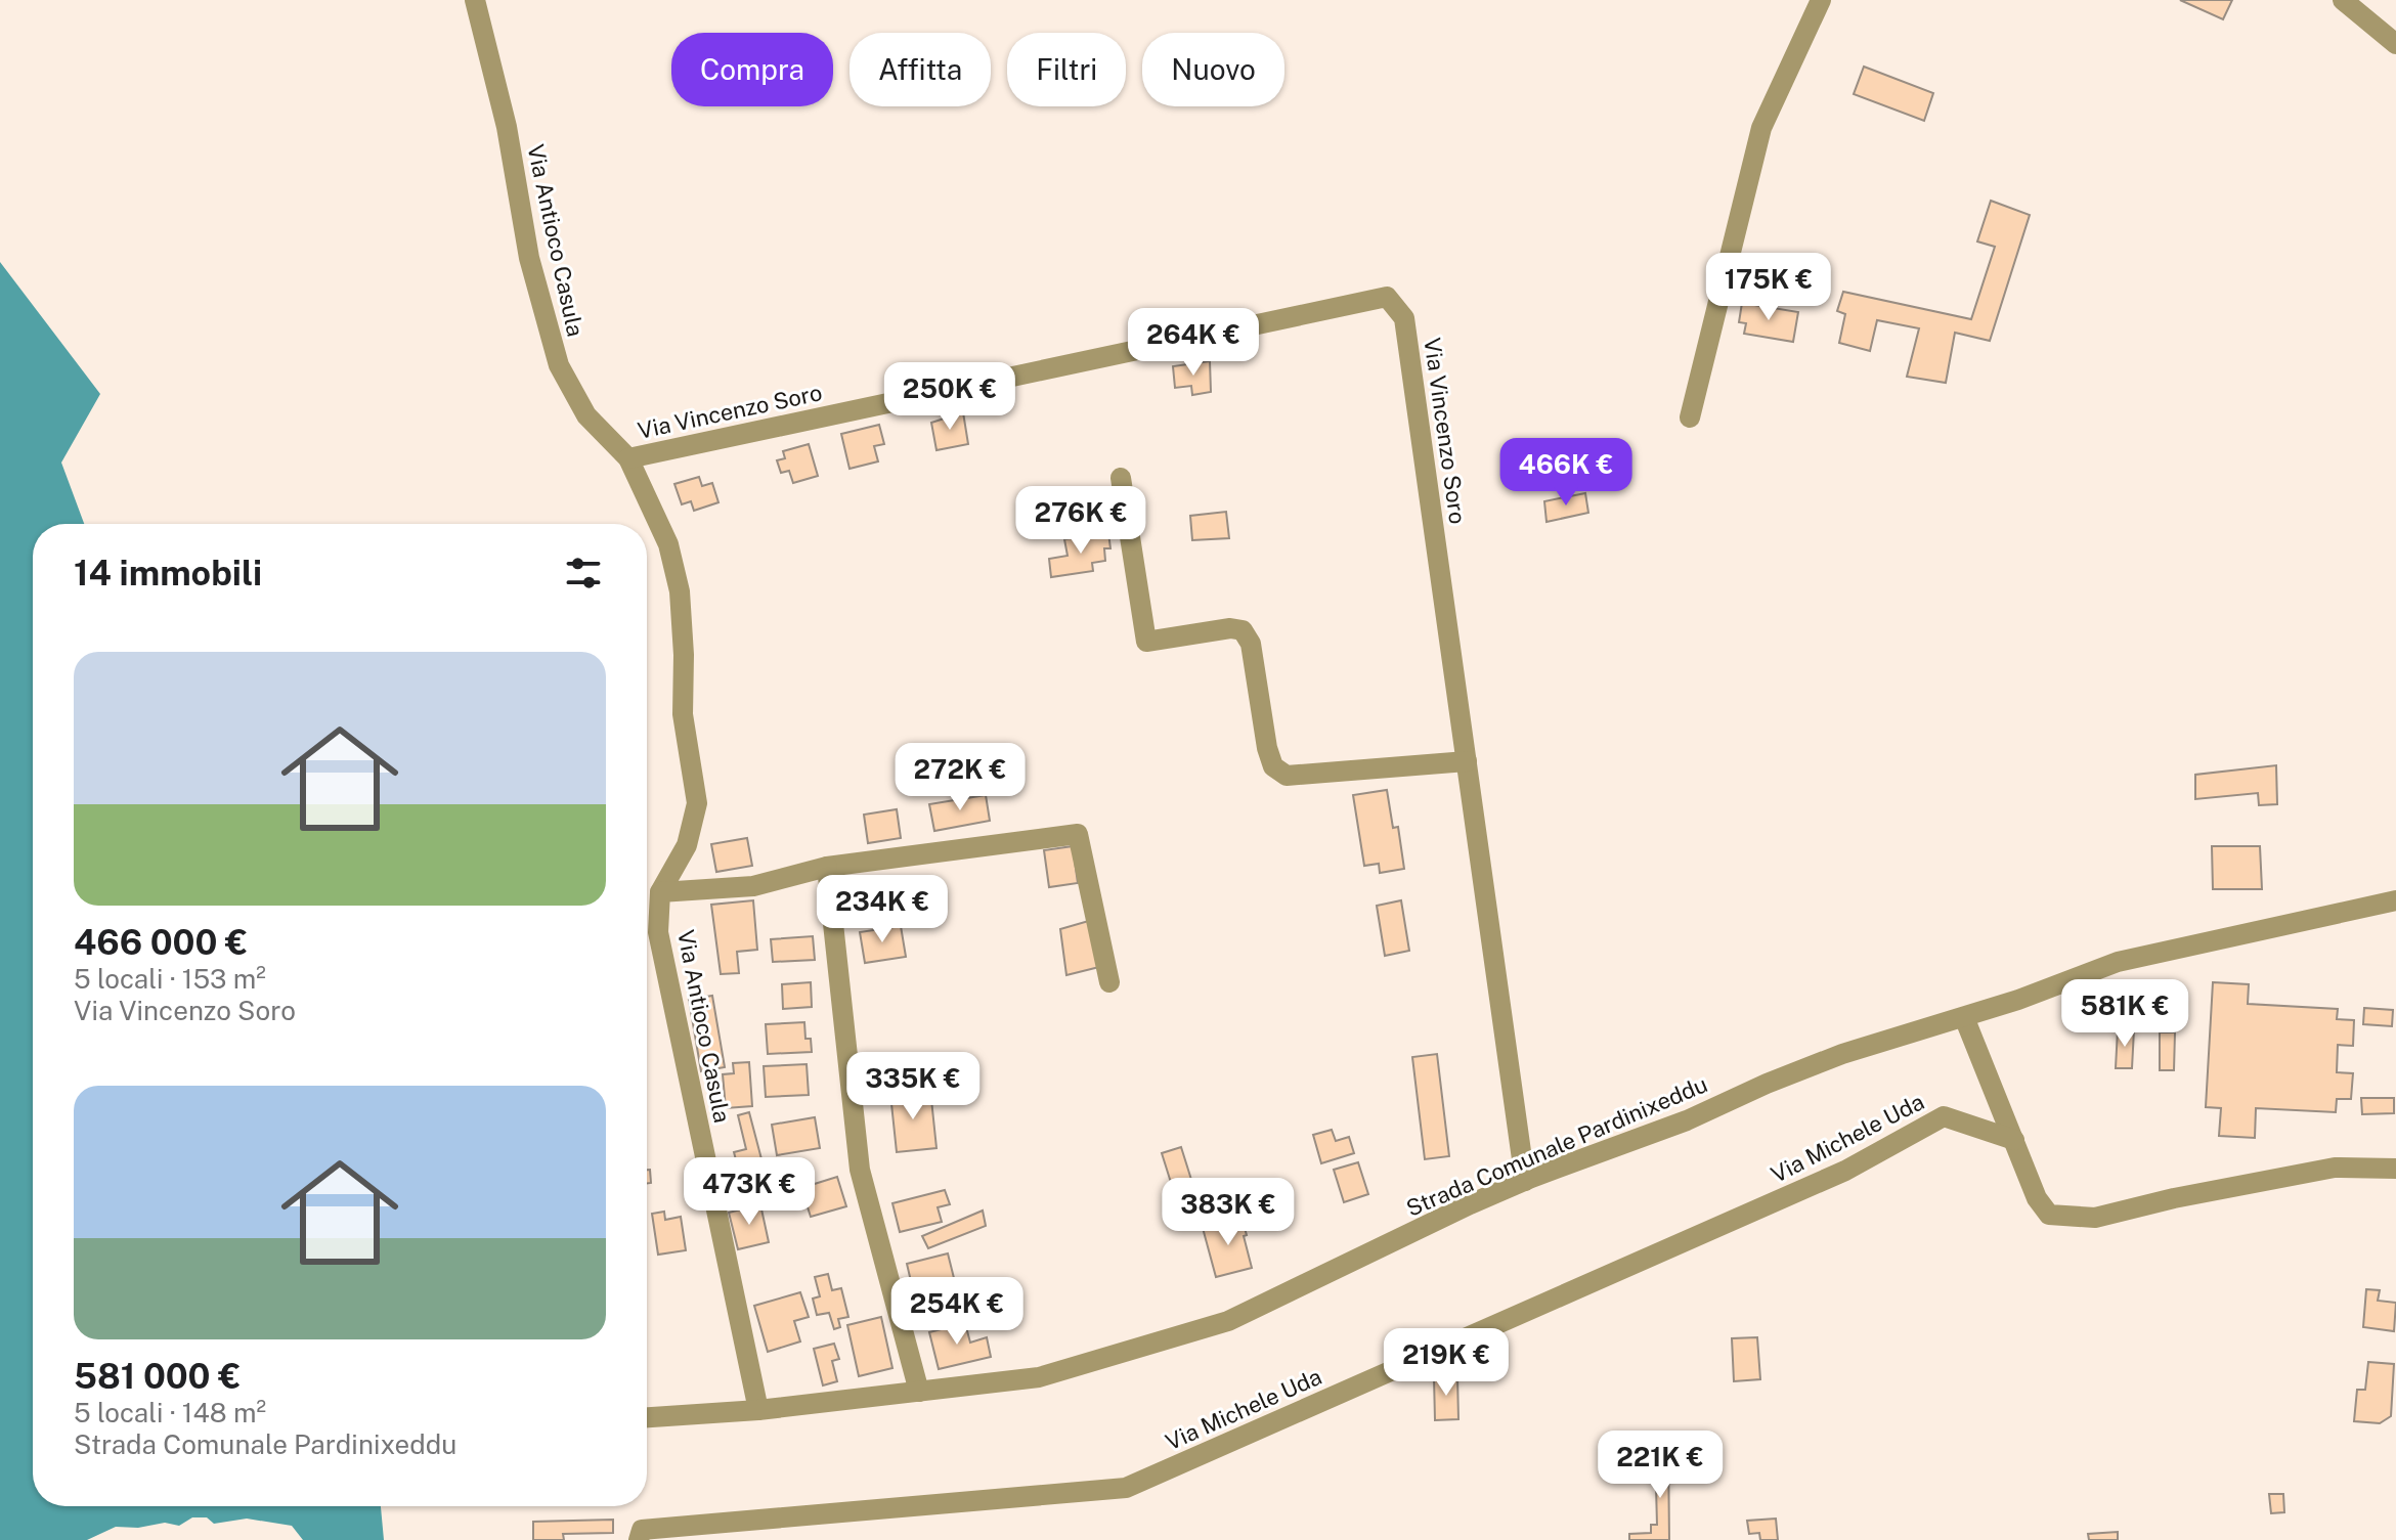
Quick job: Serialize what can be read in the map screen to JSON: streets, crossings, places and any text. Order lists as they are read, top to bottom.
{
  "streets": {
    "street": [
      "Via Antioco Casula",
      "Via Vincenzo Soro",
      "Via Michele Uda",
      "Strada Comunale Pardinixeddu"
    ]
  },
  "crossings": [
    ["Via Antioco Casula", "Via Vincenzo Soro"],
    ["Via Antioco Casula", "Strada Comunale Pardinixeddu"],
    ["Via Vincenzo Soro", "Strada Comunale Pardinixeddu"]
  ],
  "page": {
    "chip": [
      "Compra",
      "Affitta",
      "Filtri",
      "Nuovo"
    ],
    "price": [
      "175K €",
      "264K €",
      "250K €",
      "466K €",
      "276K €",
      "272K €",
      "234K €",
      "581K €",
      "335K €",
      "473K €",
      "383K €",
      "254K €",
      "219K €",
      "221K €"
    ],
    "heading": "14 immobili",
    "list": [
      {
        "name": "466 000 €",
        "note": "5 locali · 153 m² · Via Vincenzo Soro"
      },
      {
        "name": "581 000 €",
        "note": "5 locali · 148 m² · Strada Comunale Pardinixeddu"
      }
    ]
  }
}
